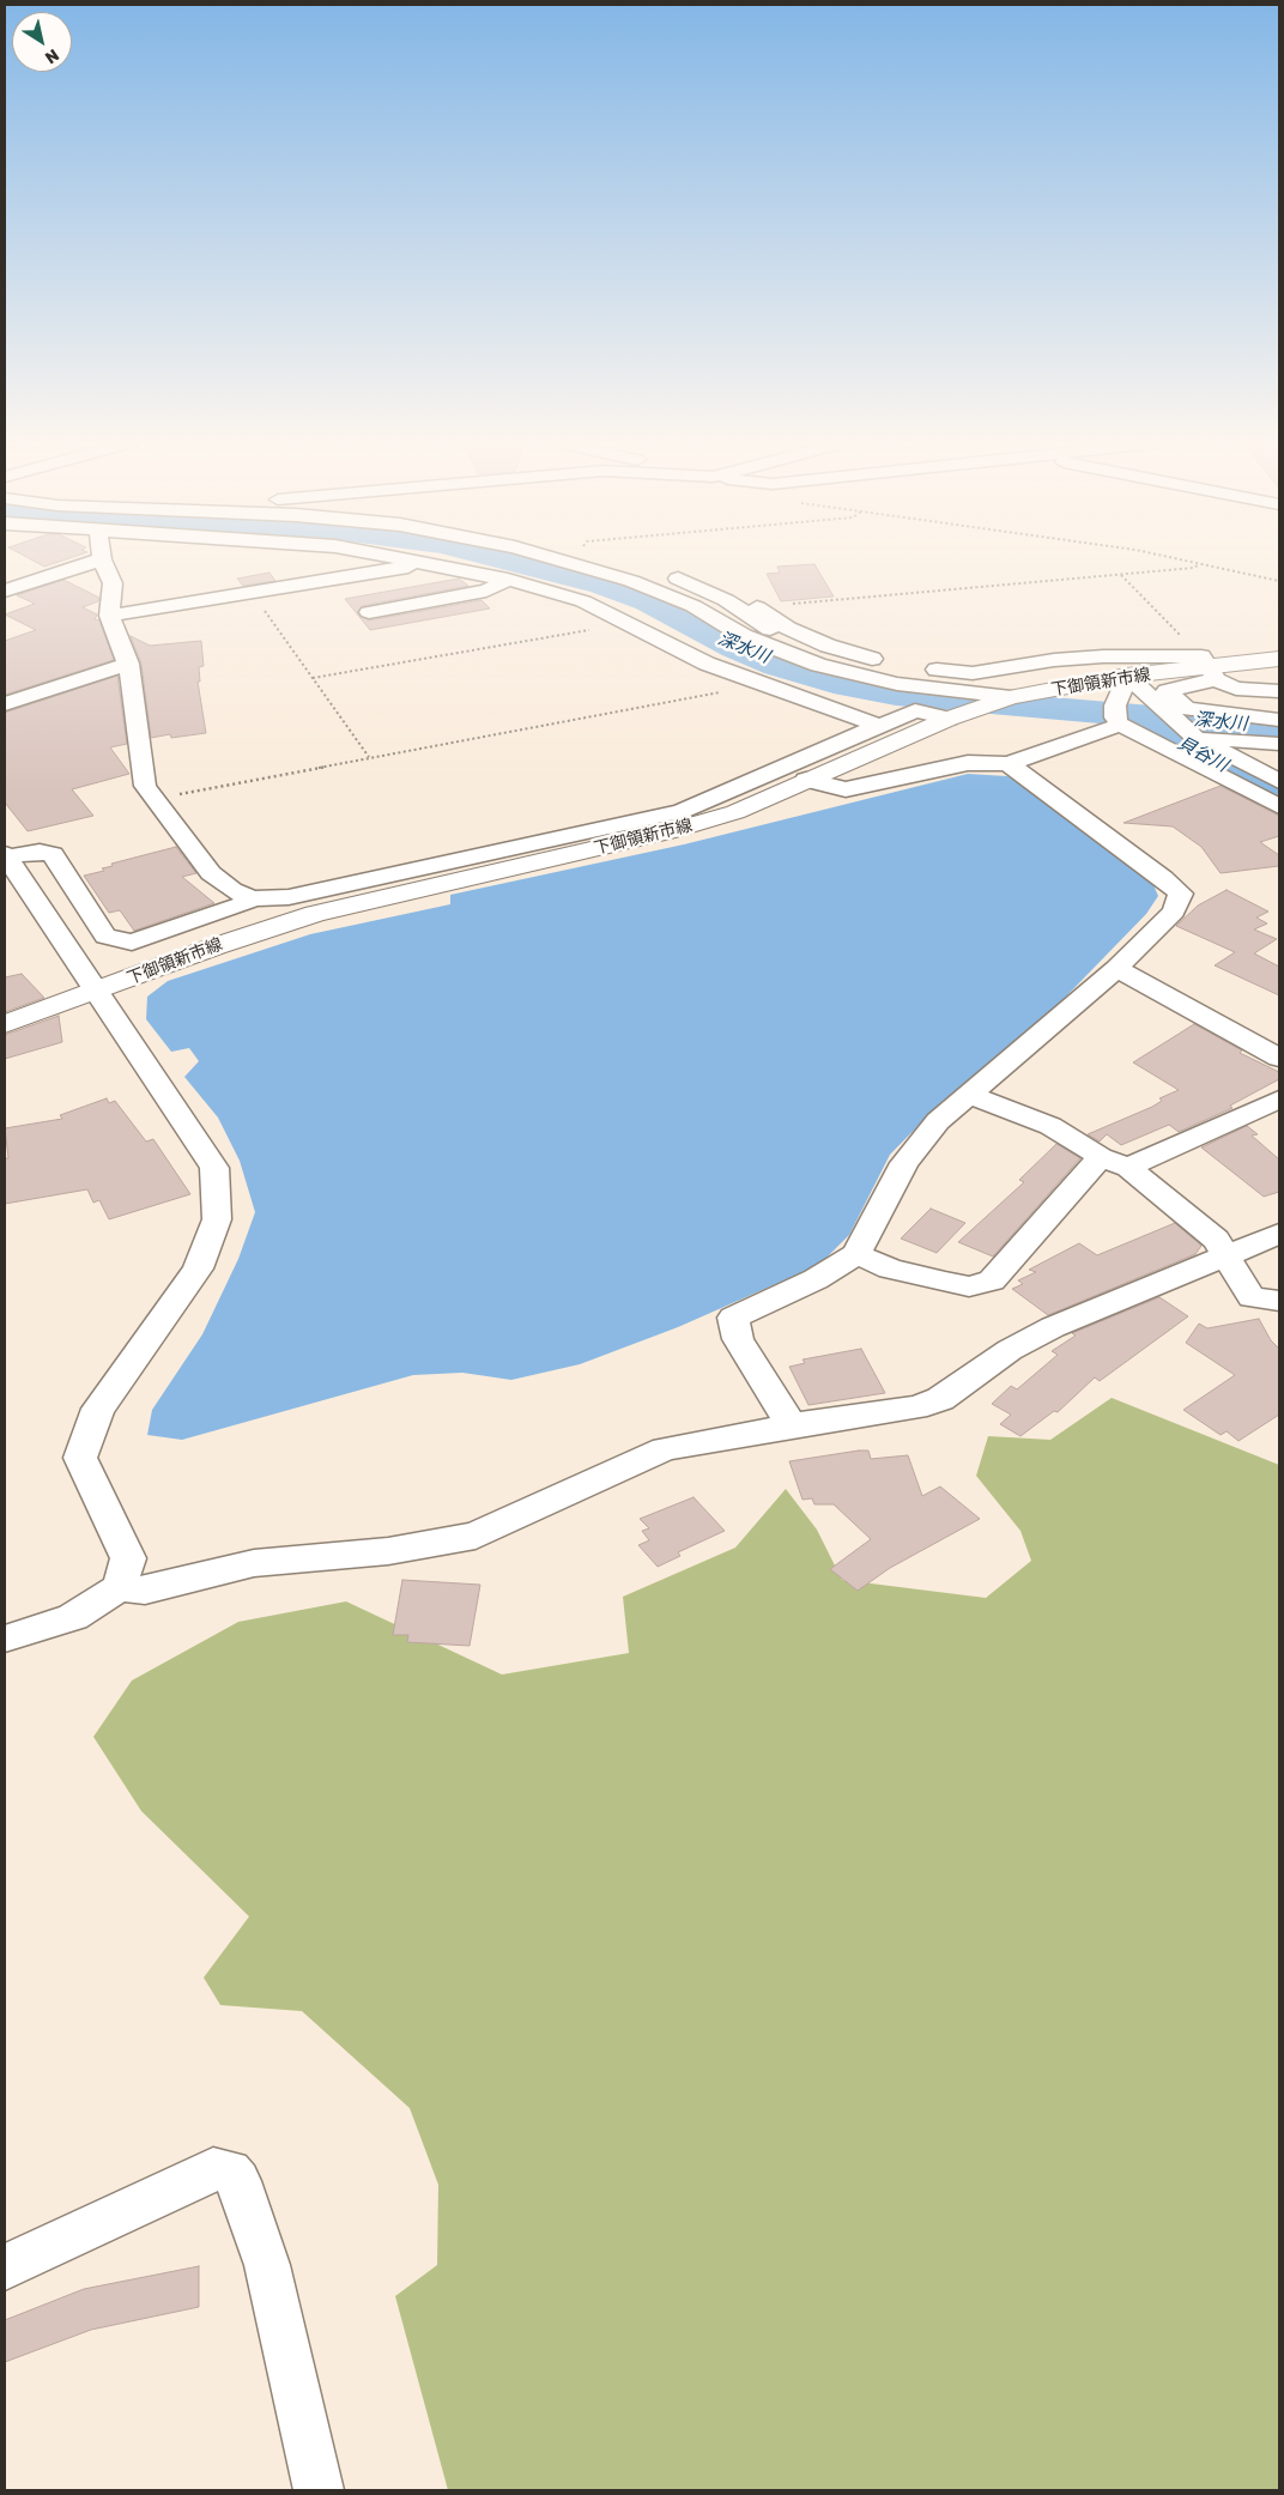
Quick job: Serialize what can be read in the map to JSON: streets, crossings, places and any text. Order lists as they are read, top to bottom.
{
  "streets": {
    "main road": ["下御領新市線"]
  },
  "water": ["深水川", "貝谷川"],
  "north": "bottom right"
}
